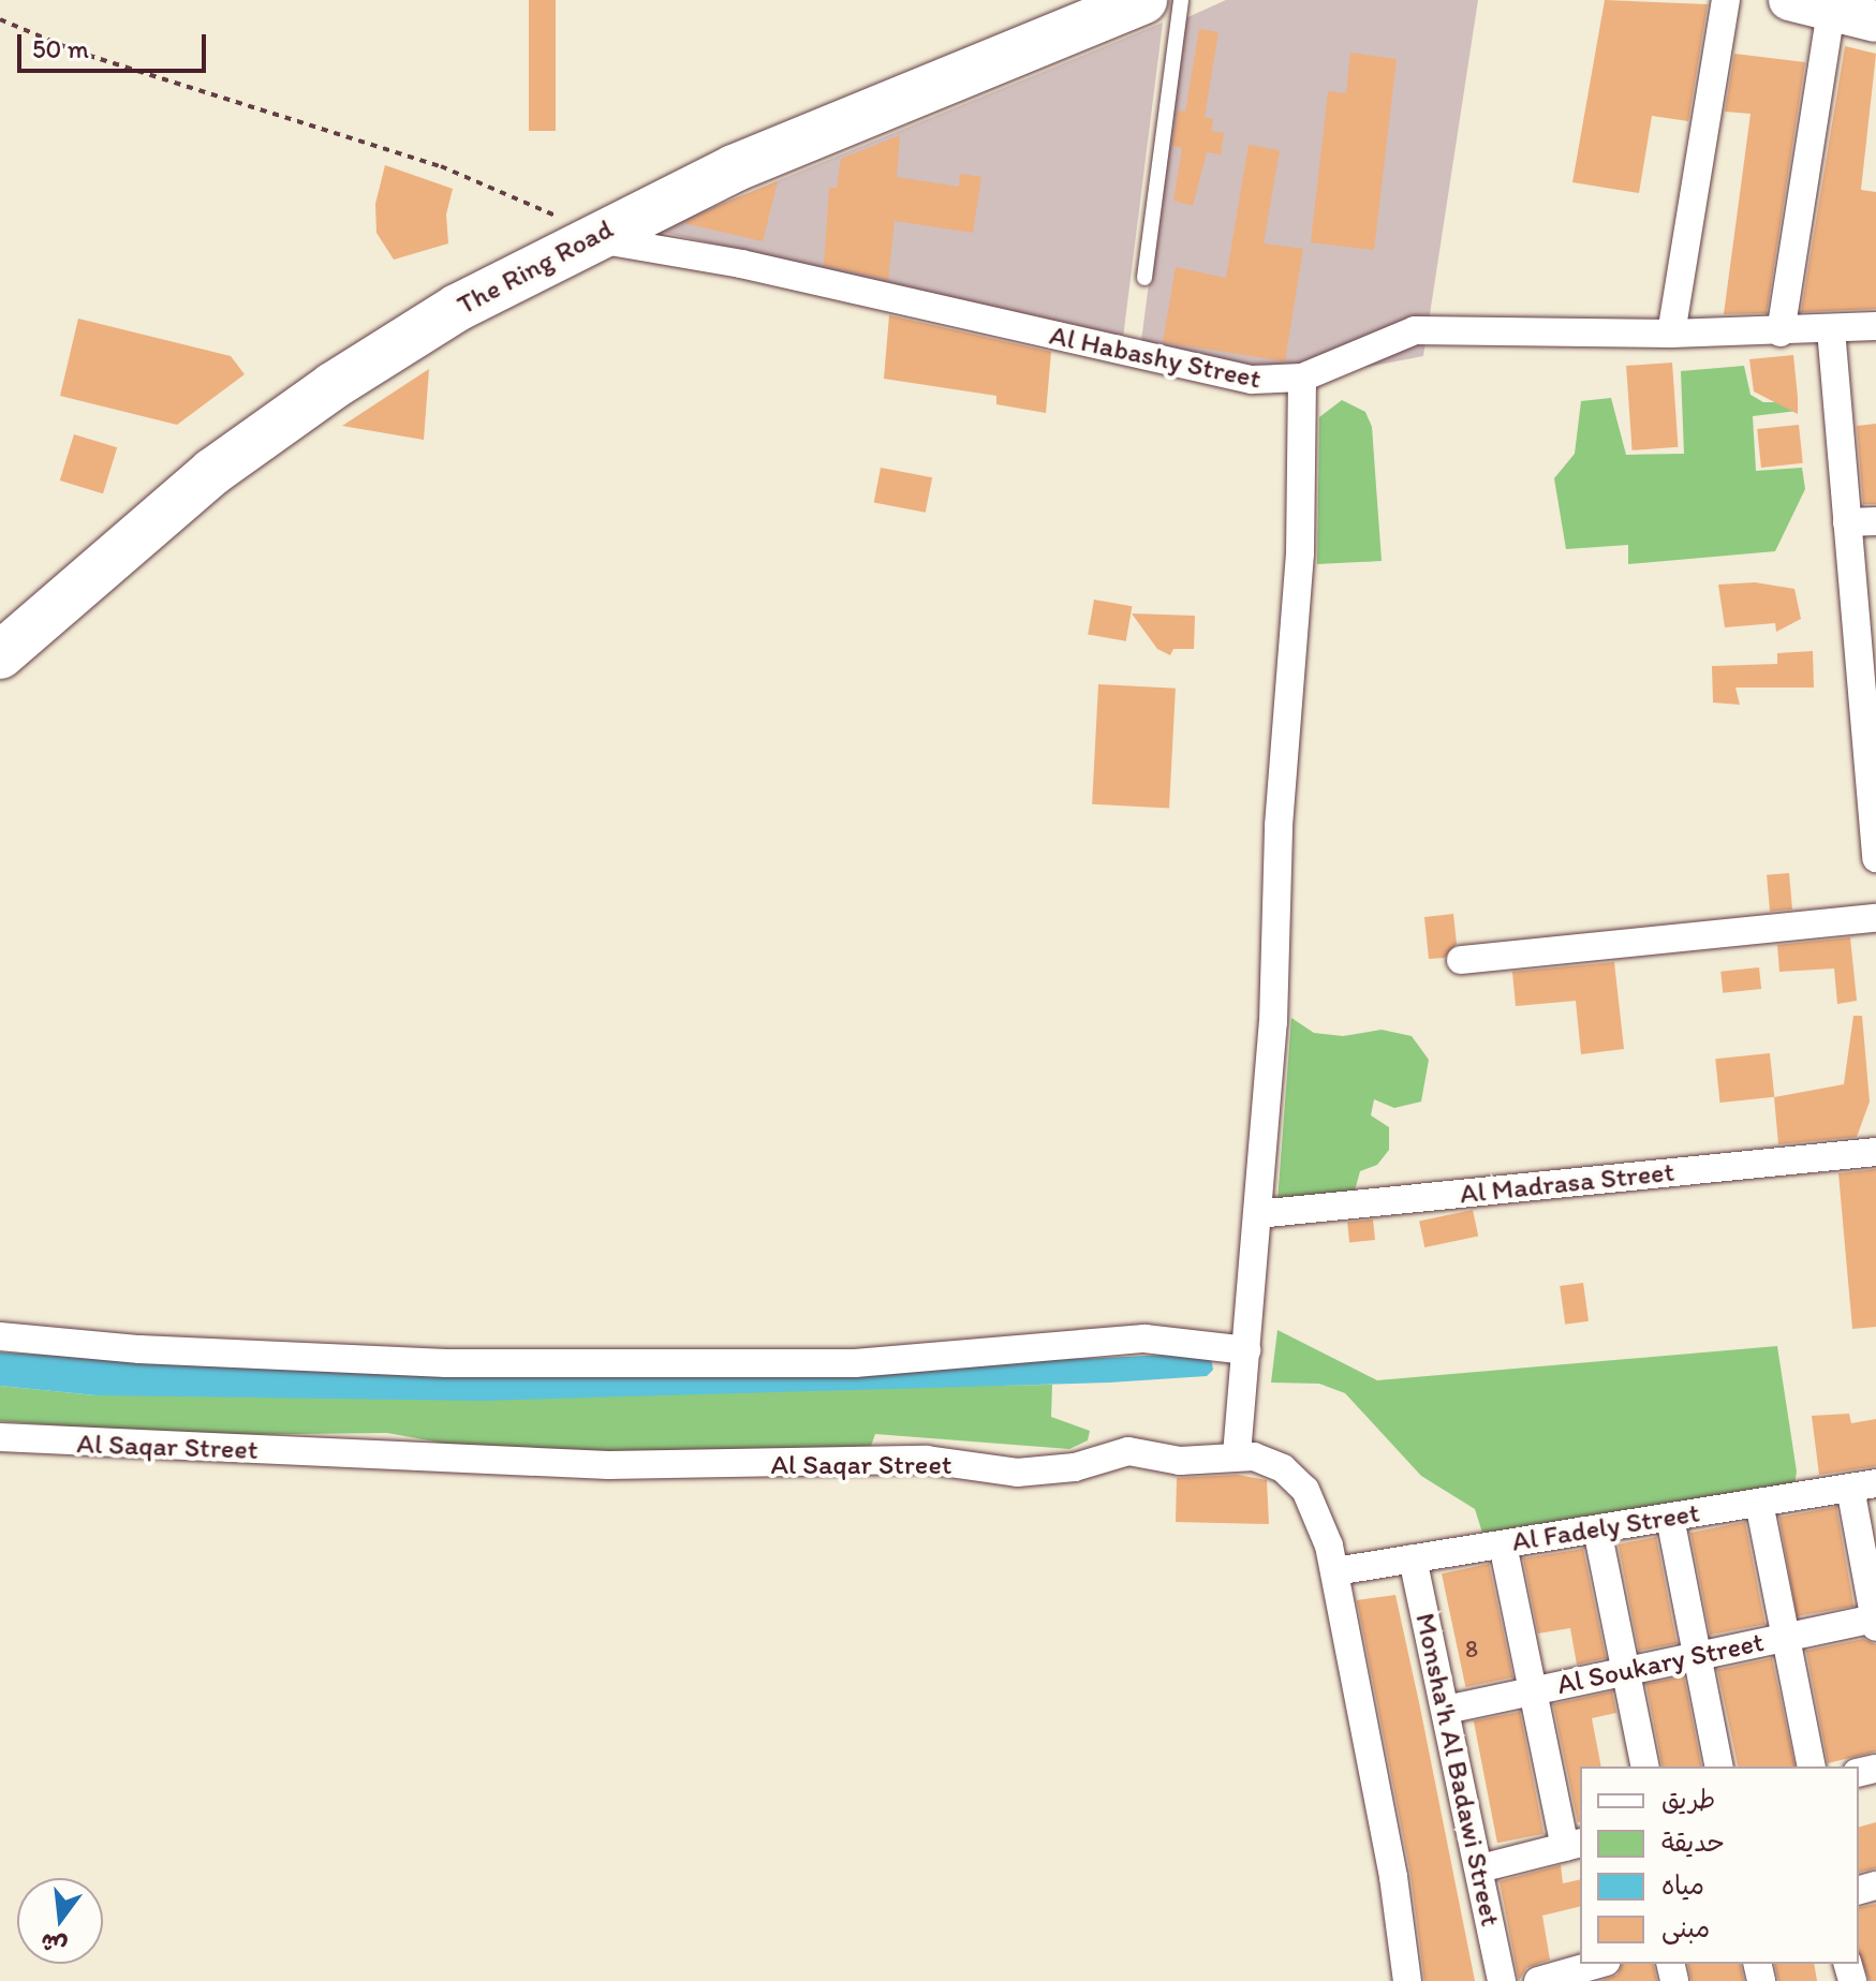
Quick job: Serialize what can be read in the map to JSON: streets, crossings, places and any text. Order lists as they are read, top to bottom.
{
  "streets": {
    "highway": ["The Ring Road"],
    "street": [
      "Al Habashy Street",
      "Al Madrasa Street",
      "Al Saqar Street",
      "Al Fadely Street",
      "Al Soukary Street",
      "Monsha'h Al Badawi Street"
    ]
  },
  "crossings": [
    ["The Ring Road", "Al Habashy Street"],
    ["Al Saqar Street", "Al Fadely Street"],
    ["Al Fadely Street", "Monsha'h Al Badawi Street"],
    ["Al Soukary Street", "Monsha'h Al Badawi Street"]
  ],
  "house_numbers": ["8"],
  "legend": [
    "طريق",
    "حديقة",
    "مياه",
    "مبنى"
  ],
  "scale_bar": "50 m",
  "north": "bottom"
}
